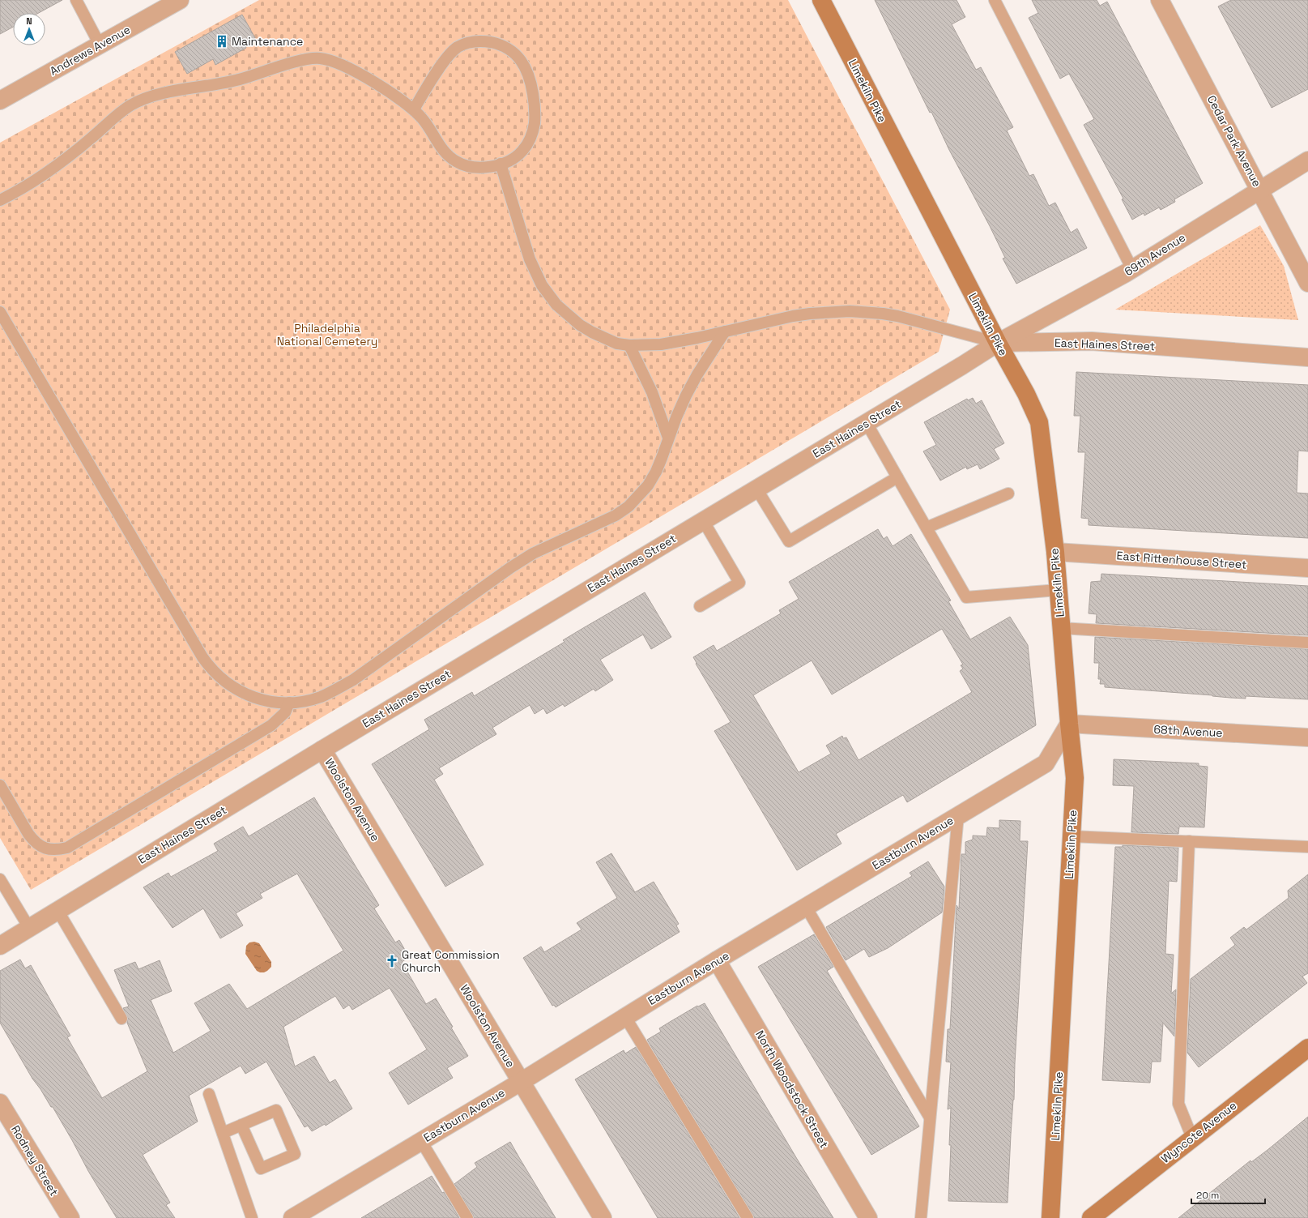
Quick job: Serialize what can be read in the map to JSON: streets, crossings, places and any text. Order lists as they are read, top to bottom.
{
  "streets": {
    "street": [
      "Andrews Avenue",
      "Limekiln Pike",
      "Cedar Park Avenue",
      "69th Avenue",
      "East Haines Street",
      "East Rittenhouse Street",
      "68th Avenue",
      "Woolston Avenue",
      "Eastburn Avenue",
      "North Woodstock Street",
      "Wyncote Avenue",
      "Rodney Street"
    ]
  },
  "crossings": [
    ["Limekiln Pike", "69th Avenue"],
    ["Limekiln Pike", "East Haines Street"],
    ["Limekiln Pike", "East Rittenhouse Street"],
    ["Limekiln Pike", "68th Avenue"],
    ["Limekiln Pike", "Eastburn Avenue"],
    ["Cedar Park Avenue", "69th Avenue"],
    ["69th Avenue", "East Haines Street"],
    ["East Haines Street", "Woolston Avenue"],
    ["68th Avenue", "Eastburn Avenue"],
    ["Woolston Avenue", "Eastburn Avenue"],
    ["Eastburn Avenue", "North Woodstock Street"]
  ],
  "parks": ["Philadelphia National Cemetery"],
  "places": {
    "building": ["Maintenance"],
    "church": ["Great Commission Church"]
  },
  "scale_bar": "20 m",
  "north": "top"
}
